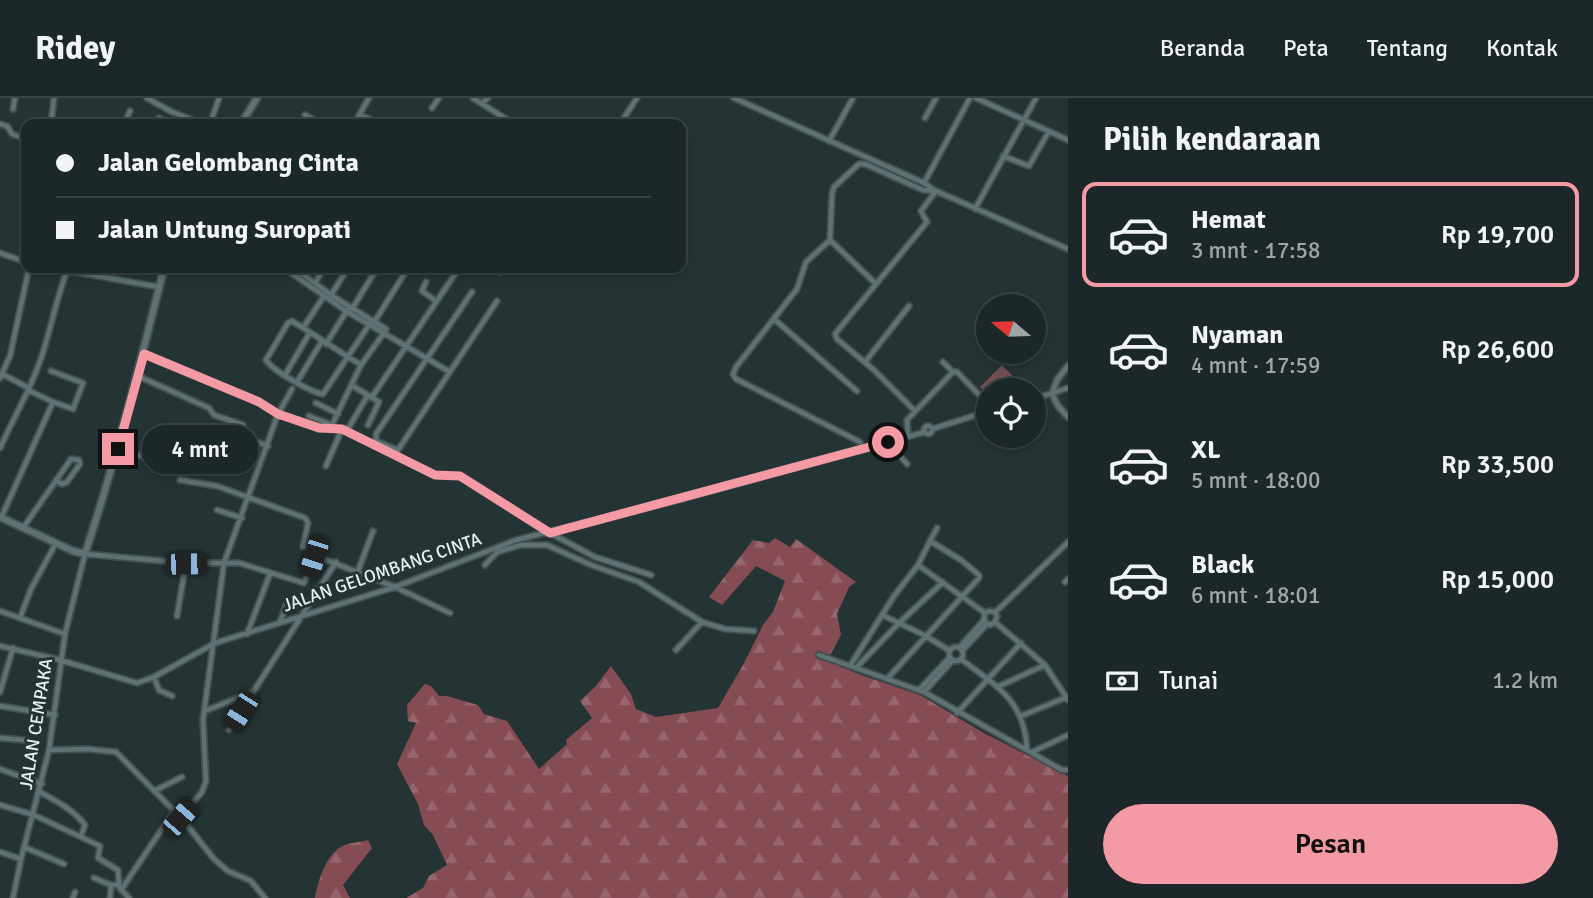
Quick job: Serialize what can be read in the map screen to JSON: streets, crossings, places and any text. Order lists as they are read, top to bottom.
{
  "streets": {
    "street": ["JALAN GELOMBANG CINTA", "JALAN CEMPAKA"]
  },
  "crossings": [
    ["JALAN GELOMBANG CINTA", "JALAN CEMPAKA"]
  ],
  "north": "left",
  "page": {
    "header": "Ridey",
    "nav": [
      "Beranda",
      "Peta",
      "Tentang",
      "Kontak"
    ],
    "heading": "Pilih kendaraan",
    "banner": ["Jalan Gelombang Cinta", "Jalan Untung Suropati"],
    "list": [
      {
        "name": "Hemat",
        "note": "3 mnt · 17:58",
        "value": "Rp 19,700"
      },
      {
        "name": "Nyaman",
        "note": "4 mnt · 17:59",
        "value": "Rp 26,600"
      },
      {
        "name": "XL",
        "note": "5 mnt · 18:00",
        "value": "Rp 33,500"
      },
      {
        "name": "Black",
        "note": "6 mnt · 18:01",
        "value": "Rp 15,000"
      }
    ],
    "bubble": "4 mnt",
    "pay": ["Tunai", "1.2 km"],
    "buttons": "Pesan"
  }
}
